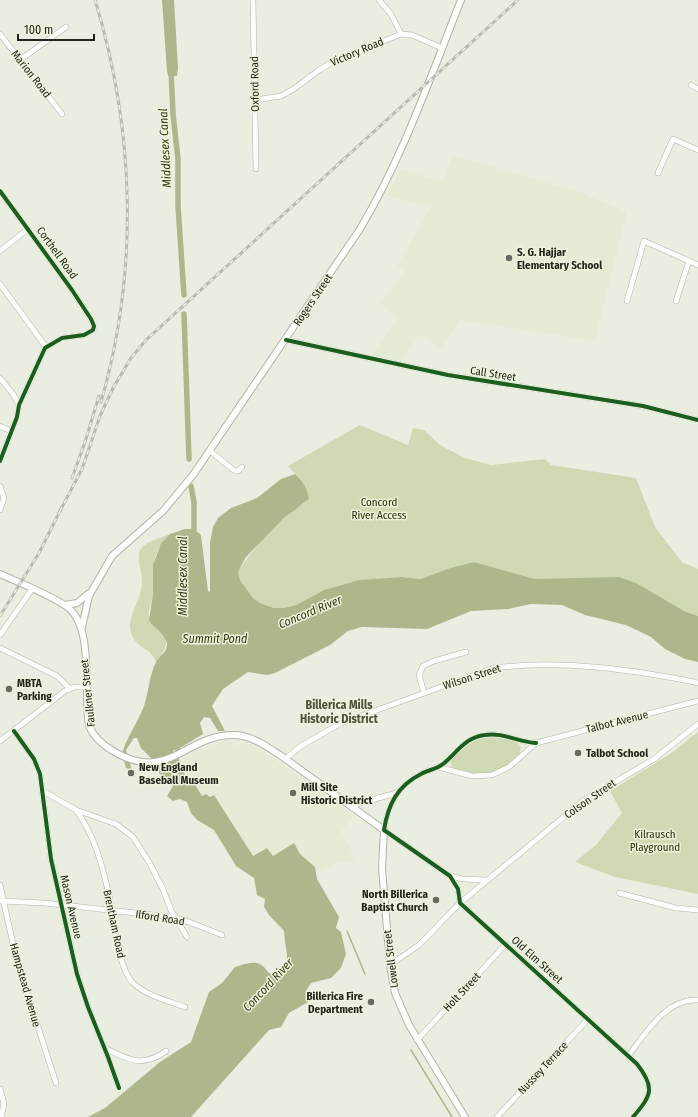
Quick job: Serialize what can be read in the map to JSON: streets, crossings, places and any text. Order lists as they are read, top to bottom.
{
  "streets": {
    "main road": ["Rogers Street", "Faulkner Street", "Lowell Street"],
    "street": [
      "Victory Road",
      "Marion Road",
      "Oxford Road",
      "Corthell Road",
      "Call Street",
      "Wilson Street",
      "Talbot Avenue",
      "Colson Street",
      "Mason Avenue",
      "Ilford Road",
      "Brentham Road",
      "Old Elm Street",
      "Hampstead Avenue",
      "Holt Street",
      "Nussey Terrace"
    ]
  },
  "crossings": [
    ["Victory Road", "Oxford Road"],
    ["Rogers Street", "Call Street"],
    ["Rogers Street", "Faulkner Street"],
    ["Wilson Street", "Faulkner Street"],
    ["Talbot Avenue", "Lowell Street"],
    ["Colson Street", "Lowell Street"],
    ["Colson Street", "Old Elm Street"],
    ["Mason Avenue", "Ilford Road"],
    ["Ilford Road", "Brentham Road"],
    ["Ilford Road", "Hampstead Avenue"],
    ["Lowell Street", "Holt Street"],
    ["Old Elm Street", "Holt Street"],
    ["Old Elm Street", "Nussey Terrace"]
  ],
  "districts": ["Billerica Mills Historic District"],
  "water": ["Middlesex Canal", "Concord River", "Summit Pond"],
  "parks": ["Concord River Access", "Kilrausch Playground"],
  "places": [
    "S. G. Hajjar Elementary School",
    "MBTA Parking",
    "Talbot School",
    "New England Baseball Museum",
    "Mill Site Historic District",
    "North Billerica Baptist Church",
    "Billerica Fire Department"
  ],
  "scale_bar": "100 m"
}
